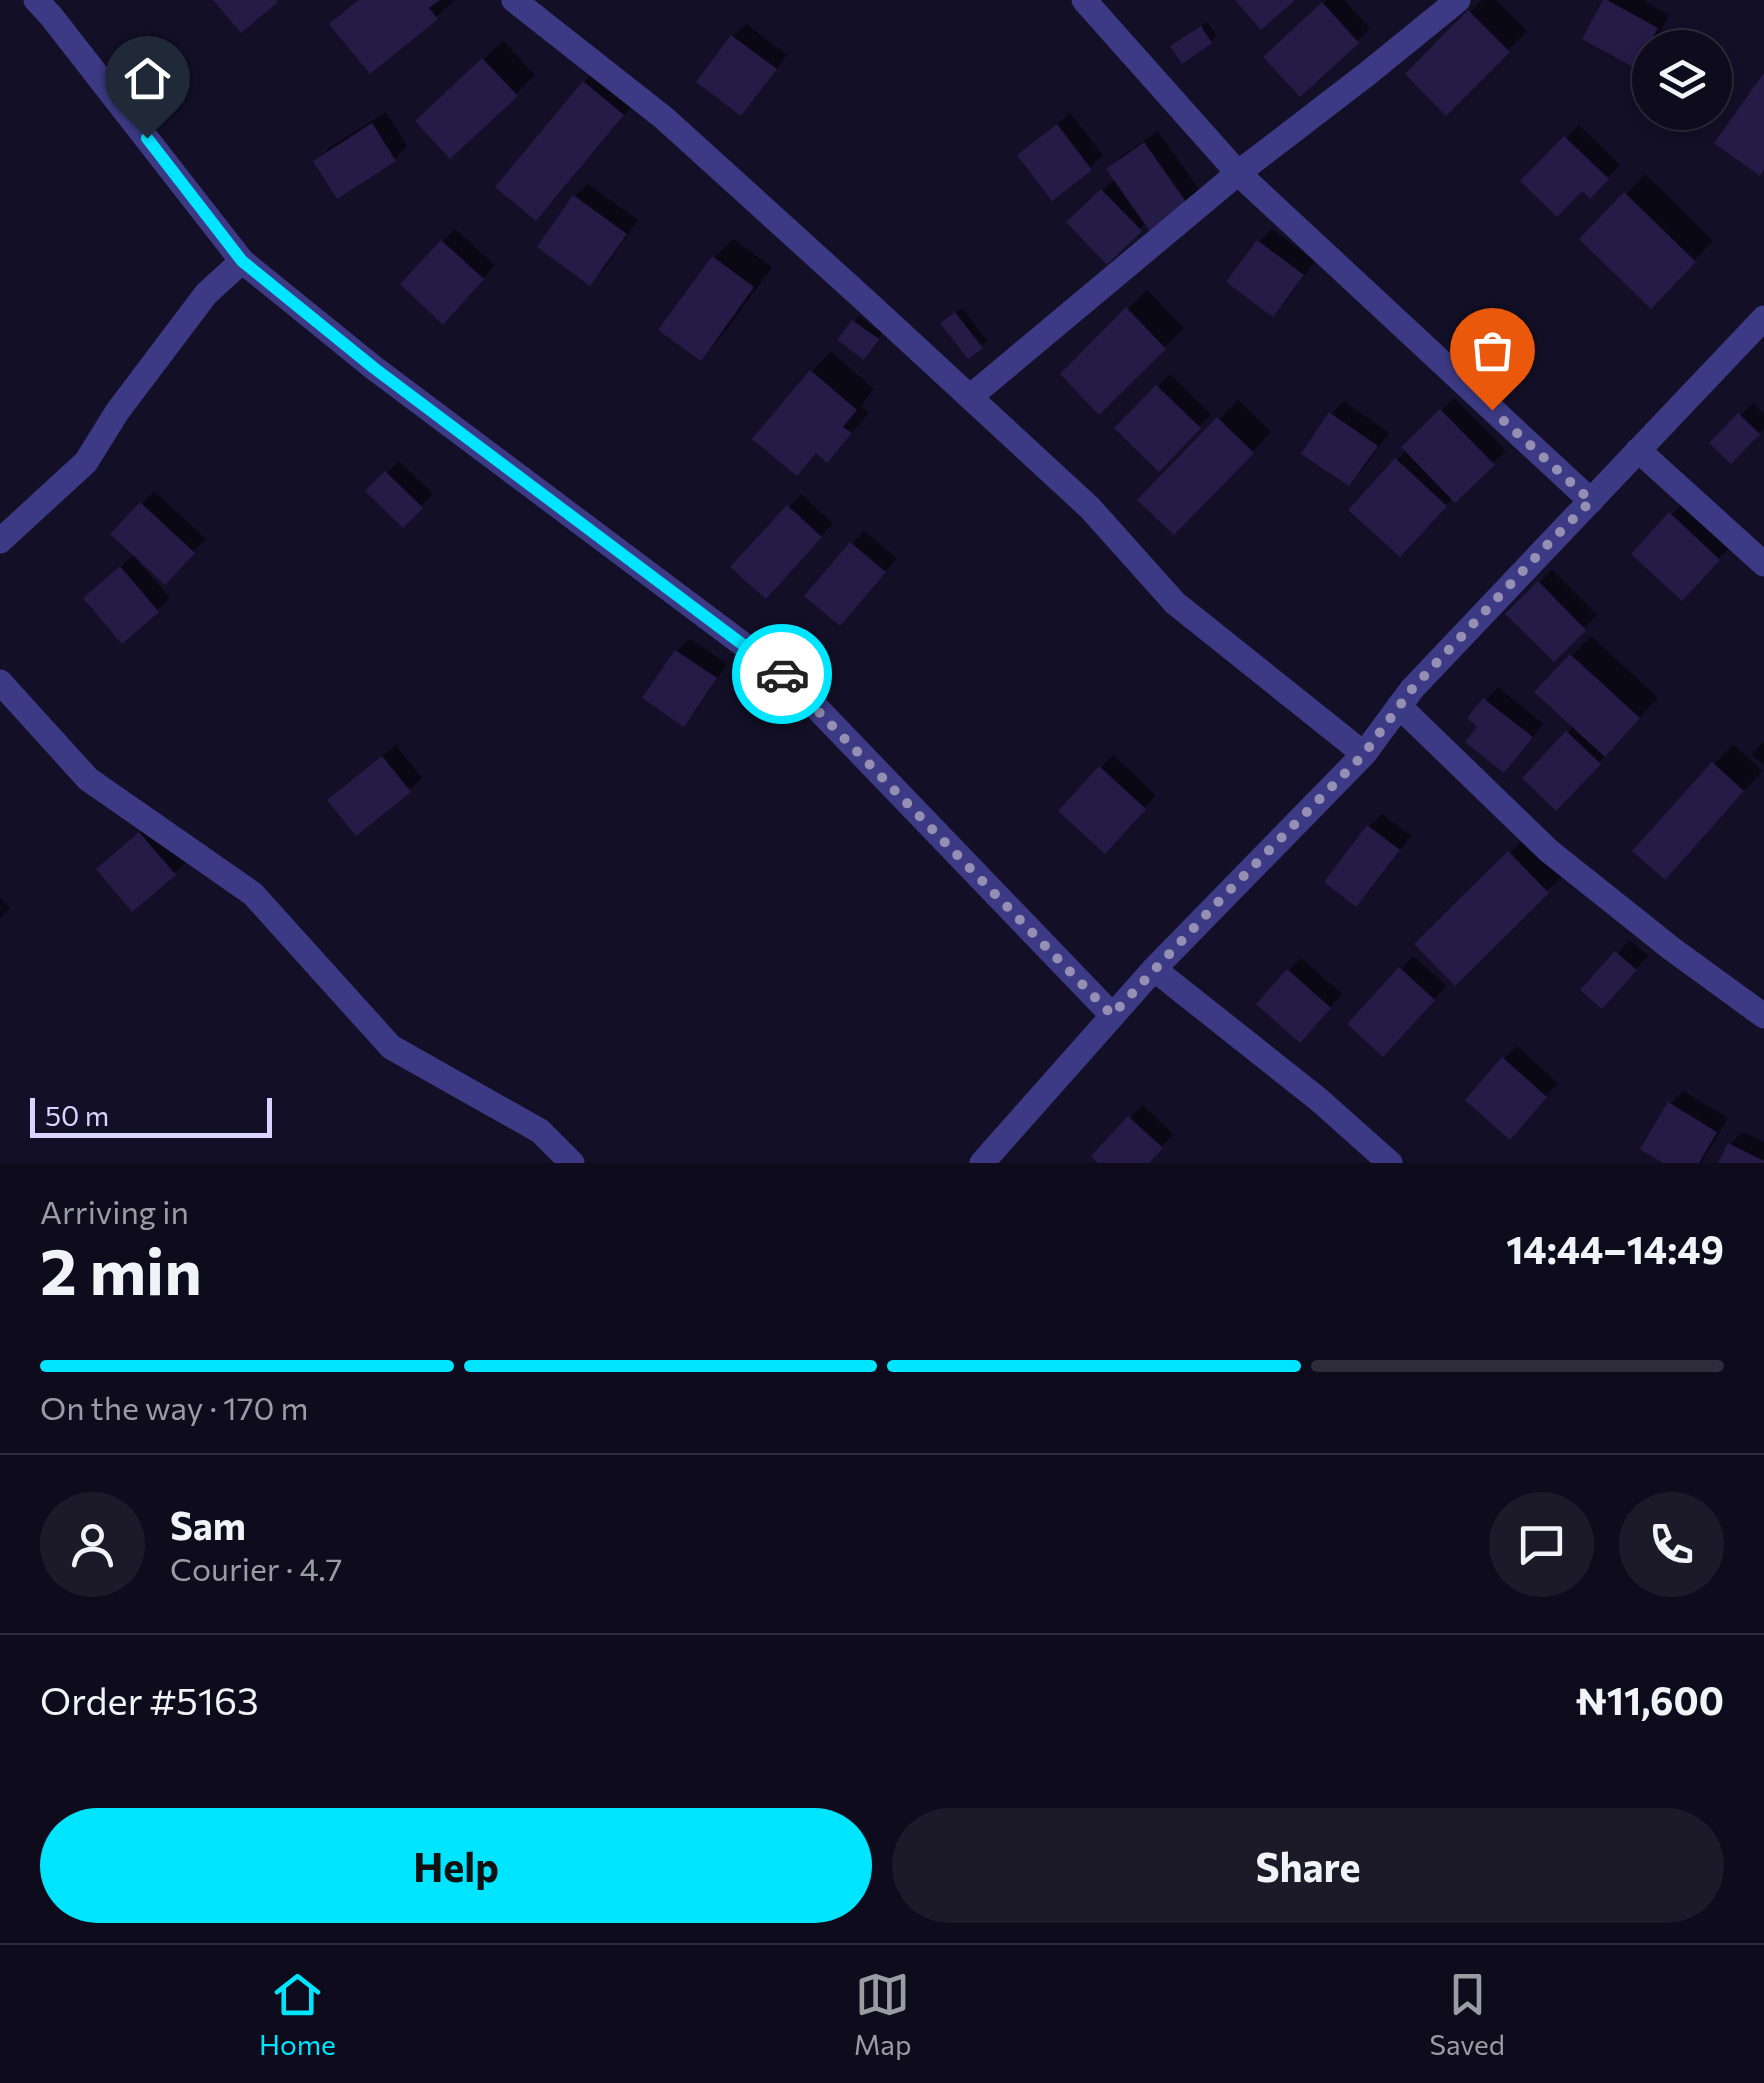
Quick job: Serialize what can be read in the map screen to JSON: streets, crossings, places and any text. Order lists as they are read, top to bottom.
{
  "scale_bar": "50 m",
  "page": {
    "scale": "50 m",
    "heading": ["2 min", "Arriving in", "14:44–14:49"],
    "panel": [
      "Sam",
      "Courier · 4.7",
      "Order #5163",
      "₦11,600"
    ],
    "bar": "On the way · 170 m",
    "buttons": ["Help", "Share"],
    "tabs": ["Home", "Map", "Saved"]
  }
}
